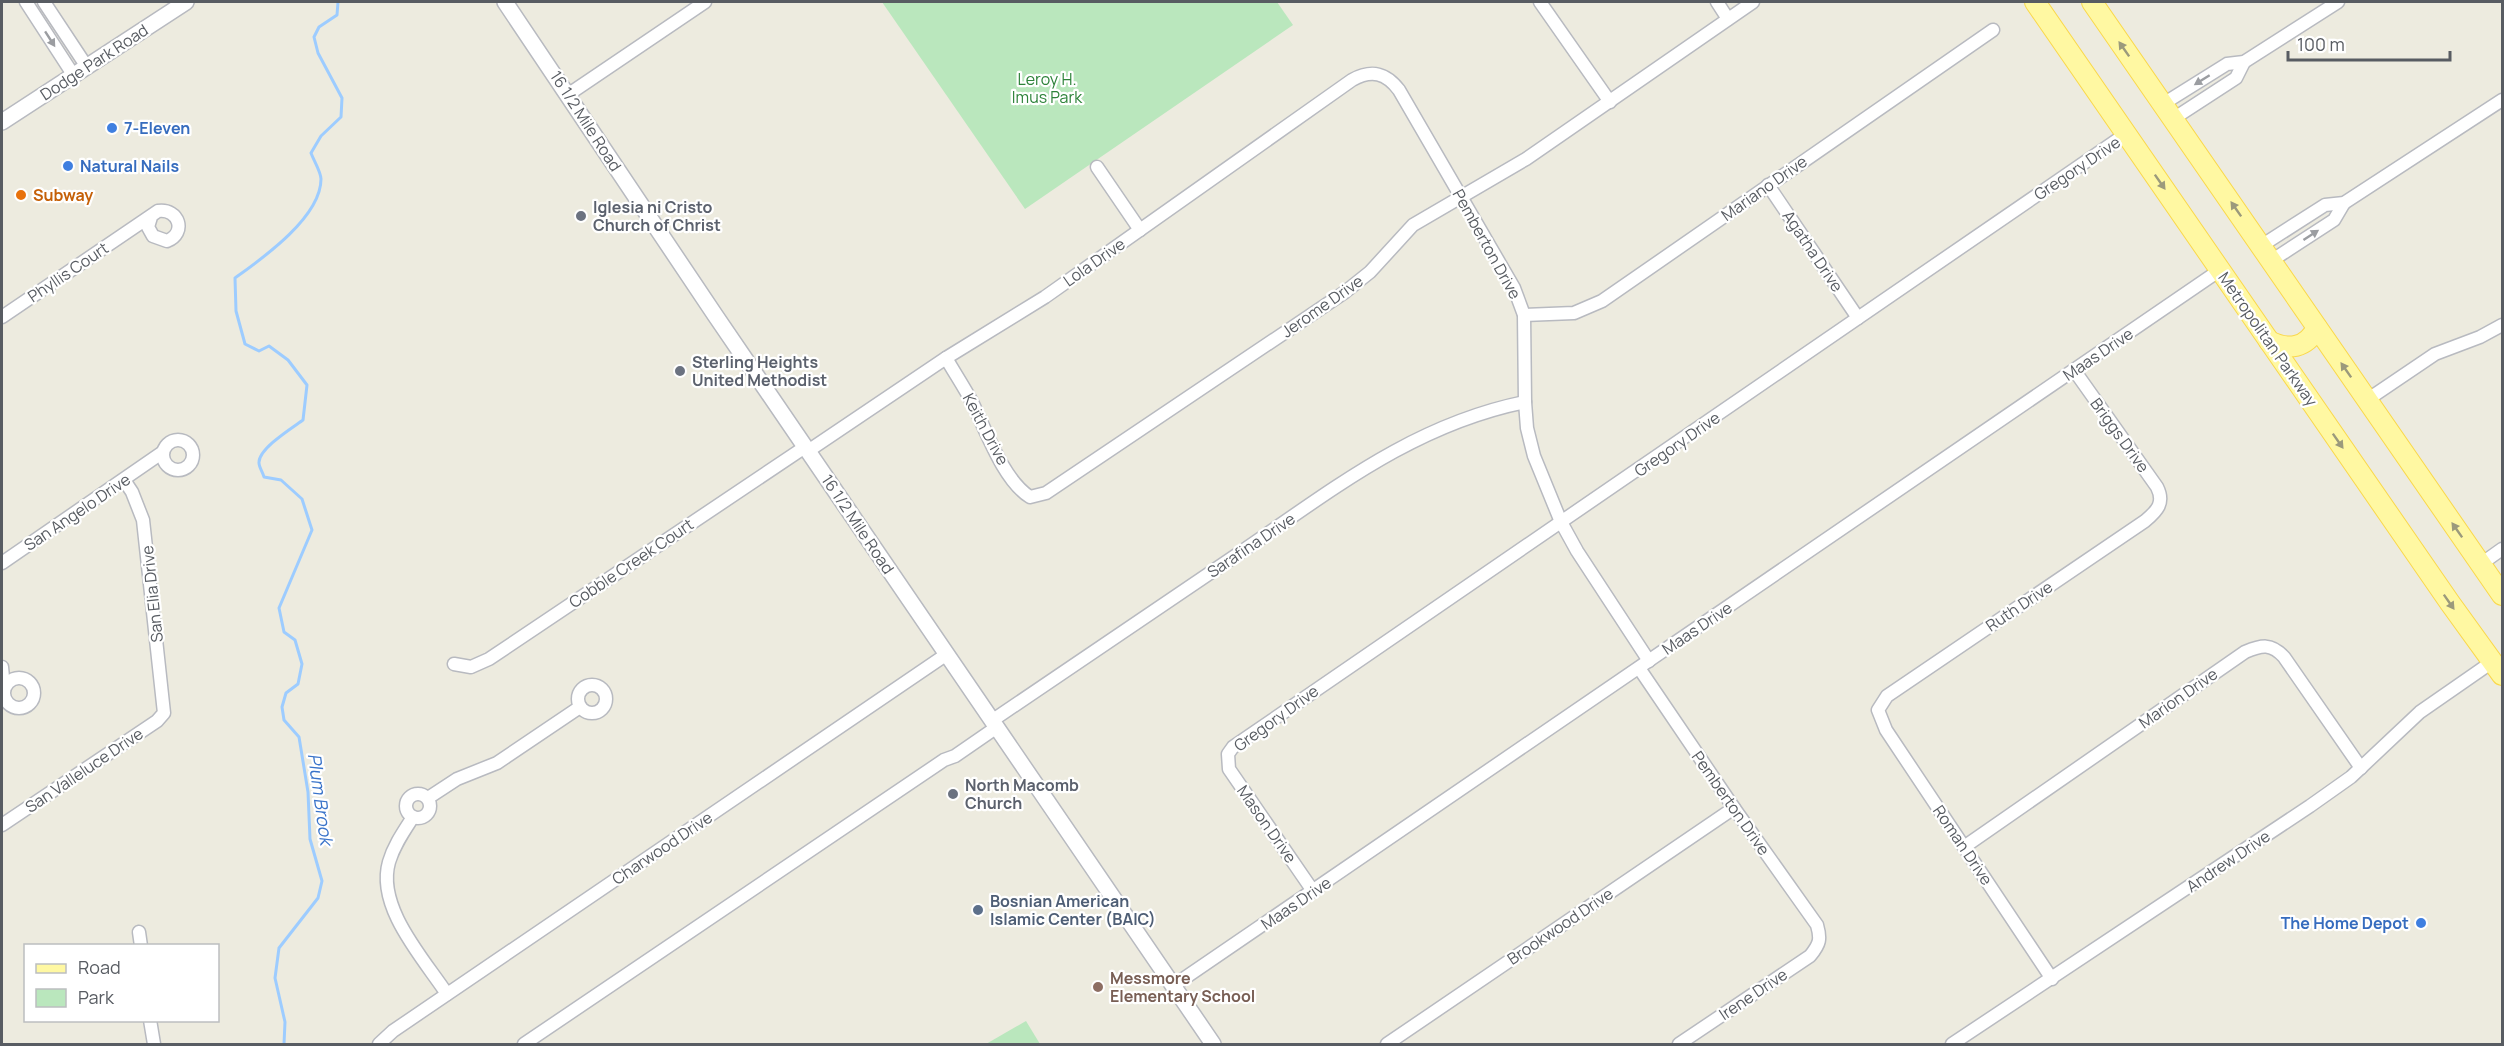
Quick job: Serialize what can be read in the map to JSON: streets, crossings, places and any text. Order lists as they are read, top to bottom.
{
  "streets": {
    "main road": ["Metropolitan Parkway"],
    "street": [
      "Dodge Park Road",
      "16 1/2 Mile Road",
      "Gregory Drive",
      "Mariano Drive",
      "Pemberton Drive",
      "Agatha Drive",
      "Lola Drive",
      "Phyllis Court",
      "Jerome Drive",
      "Maas Drive",
      "Keith Drive",
      "Briggs Drive",
      "San Angelo Drive",
      "Sarafina Drive",
      "Cobble Creek Court",
      "San Elia Drive",
      "Ruth Drive",
      "Marion Drive",
      "San Valleluce Drive",
      "Mason Drive",
      "Roman Drive",
      "Charwood Drive",
      "Andrew Drive",
      "Brookwood Drive",
      "Irene Drive"
    ]
  },
  "crossings": [
    ["16 1/2 Mile Road", "Lola Drive"],
    ["16 1/2 Mile Road", "Maas Drive"],
    ["16 1/2 Mile Road", "Sarafina Drive"],
    ["16 1/2 Mile Road", "Cobble Creek Court"],
    ["16 1/2 Mile Road", "Charwood Drive"],
    ["Gregory Drive", "Pemberton Drive"],
    ["Gregory Drive", "Agatha Drive"],
    ["Gregory Drive", "Metropolitan Parkway"],
    ["Gregory Drive", "Mason Drive"],
    ["Mariano Drive", "Pemberton Drive"],
    ["Mariano Drive", "Agatha Drive"],
    ["Pemberton Drive", "Lola Drive"],
    ["Pemberton Drive", "Jerome Drive"],
    ["Pemberton Drive", "Maas Drive"],
    ["Pemberton Drive", "Sarafina Drive"],
    ["Pemberton Drive", "Brookwood Drive"],
    ["Pemberton Drive", "Irene Drive"],
    ["Lola Drive", "Keith Drive"],
    ["Lola Drive", "Cobble Creek Court"],
    ["Jerome Drive", "Keith Drive"],
    ["Metropolitan Parkway", "Maas Drive"],
    ["Metropolitan Parkway", "Andrew Drive"],
    ["Maas Drive", "Briggs Drive"],
    ["Maas Drive", "Mason Drive"],
    ["Briggs Drive", "Ruth Drive"],
    ["San Angelo Drive", "San Elia Drive"],
    ["San Elia Drive", "San Valleluce Drive"],
    ["Ruth Drive", "Roman Drive"],
    ["Marion Drive", "Roman Drive"],
    ["Marion Drive", "Andrew Drive"],
    ["Roman Drive", "Andrew Drive"]
  ],
  "water": ["Plum Brook"],
  "parks": ["Leroy H. Imus Park"],
  "places": [
    "7-Eleven",
    "Natural Nails",
    "Subway",
    "Iglesia ni Cristo Church of Christ",
    "Sterling Heights United Methodist",
    "North Macomb Church",
    "Bosnian American Islamic Center (BAIC)",
    "The Home Depot",
    "Messmore Elementary School"
  ],
  "legend": ["Road", "Park"],
  "scale_bar": "100 m"
}
